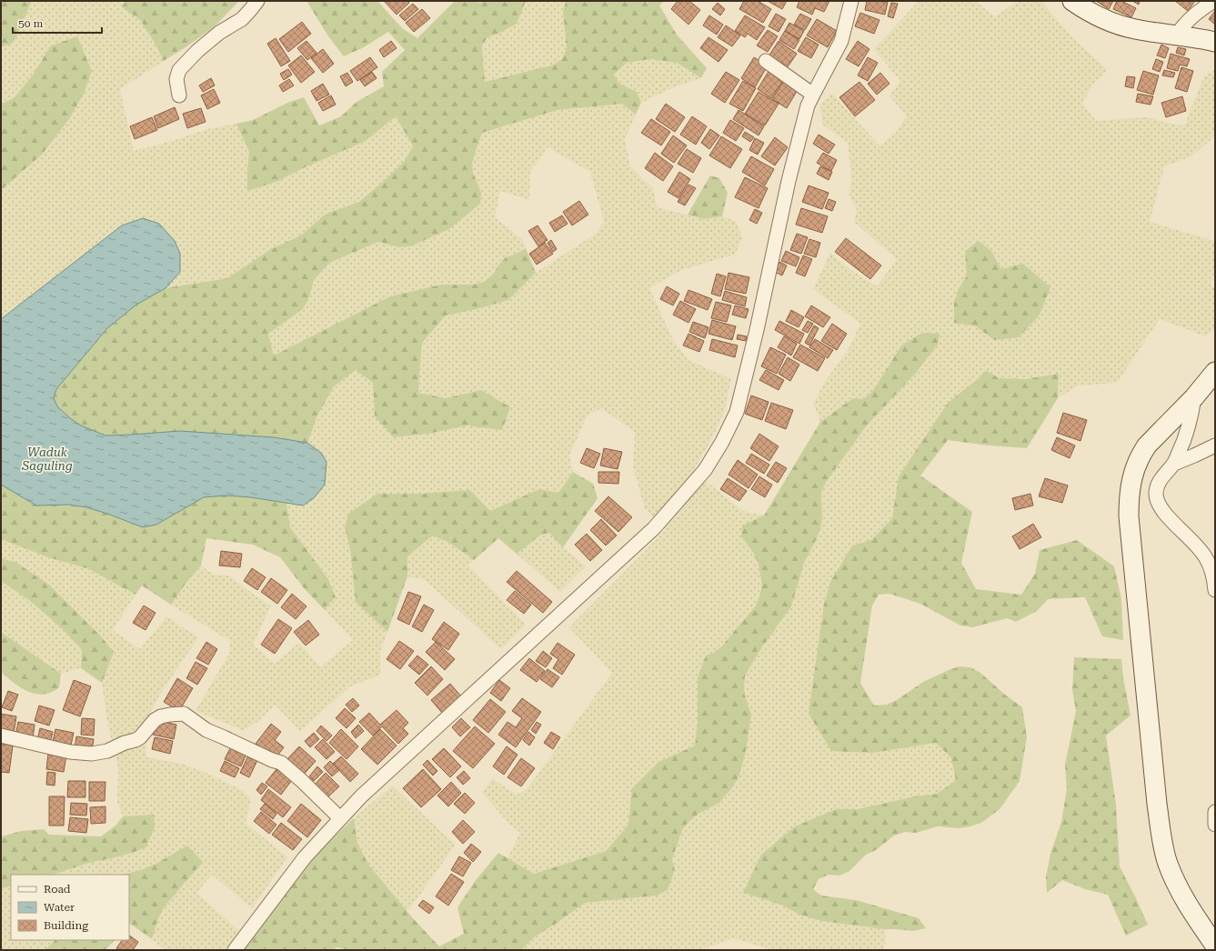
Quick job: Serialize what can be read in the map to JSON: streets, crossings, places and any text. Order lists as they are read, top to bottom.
{
  "water": ["Waduk Saguling"],
  "legend": ["Road", "Water", "Building"],
  "scale_bar": "50 m"
}
